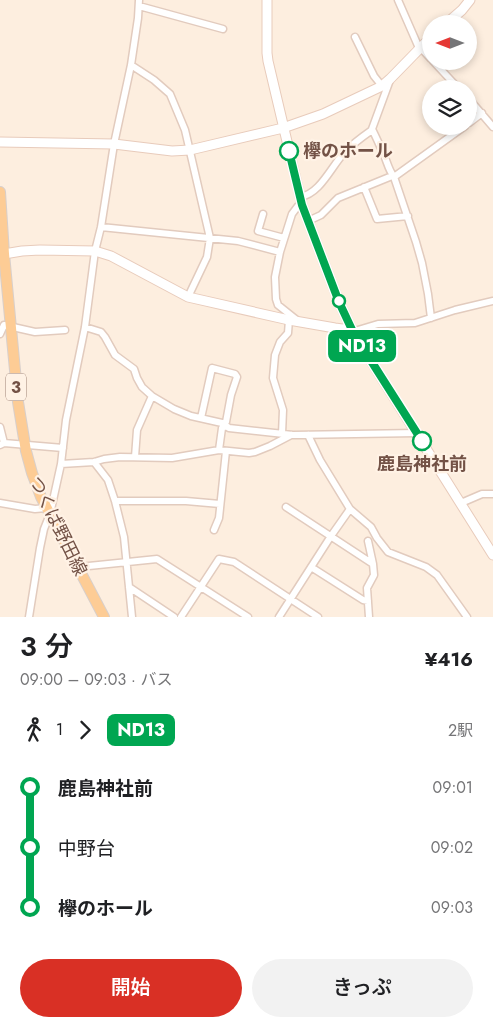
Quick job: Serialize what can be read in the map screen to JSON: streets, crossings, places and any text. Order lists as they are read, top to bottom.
{
  "streets": {
    "main road": ["3", "つくば野田線"]
  },
  "places": ["欅のホール", "鹿島神社前"],
  "lines": ["bus line ND13"],
  "north": "left",
  "page": {
    "on_map": "ND13",
    "heading": ["3 分", "09:00 – 09:03 · バス", "¥416"],
    "legs": ["1", "ND13", "2駅"],
    "list": [
      {
        "name": "鹿島神社前",
        "value": "09:01"
      },
      {
        "name": "中野台",
        "value": "09:02"
      },
      {
        "name": "欅のホール",
        "value": "09:03"
      }
    ],
    "buttons": ["開始", "きっぷ"]
  }
}
